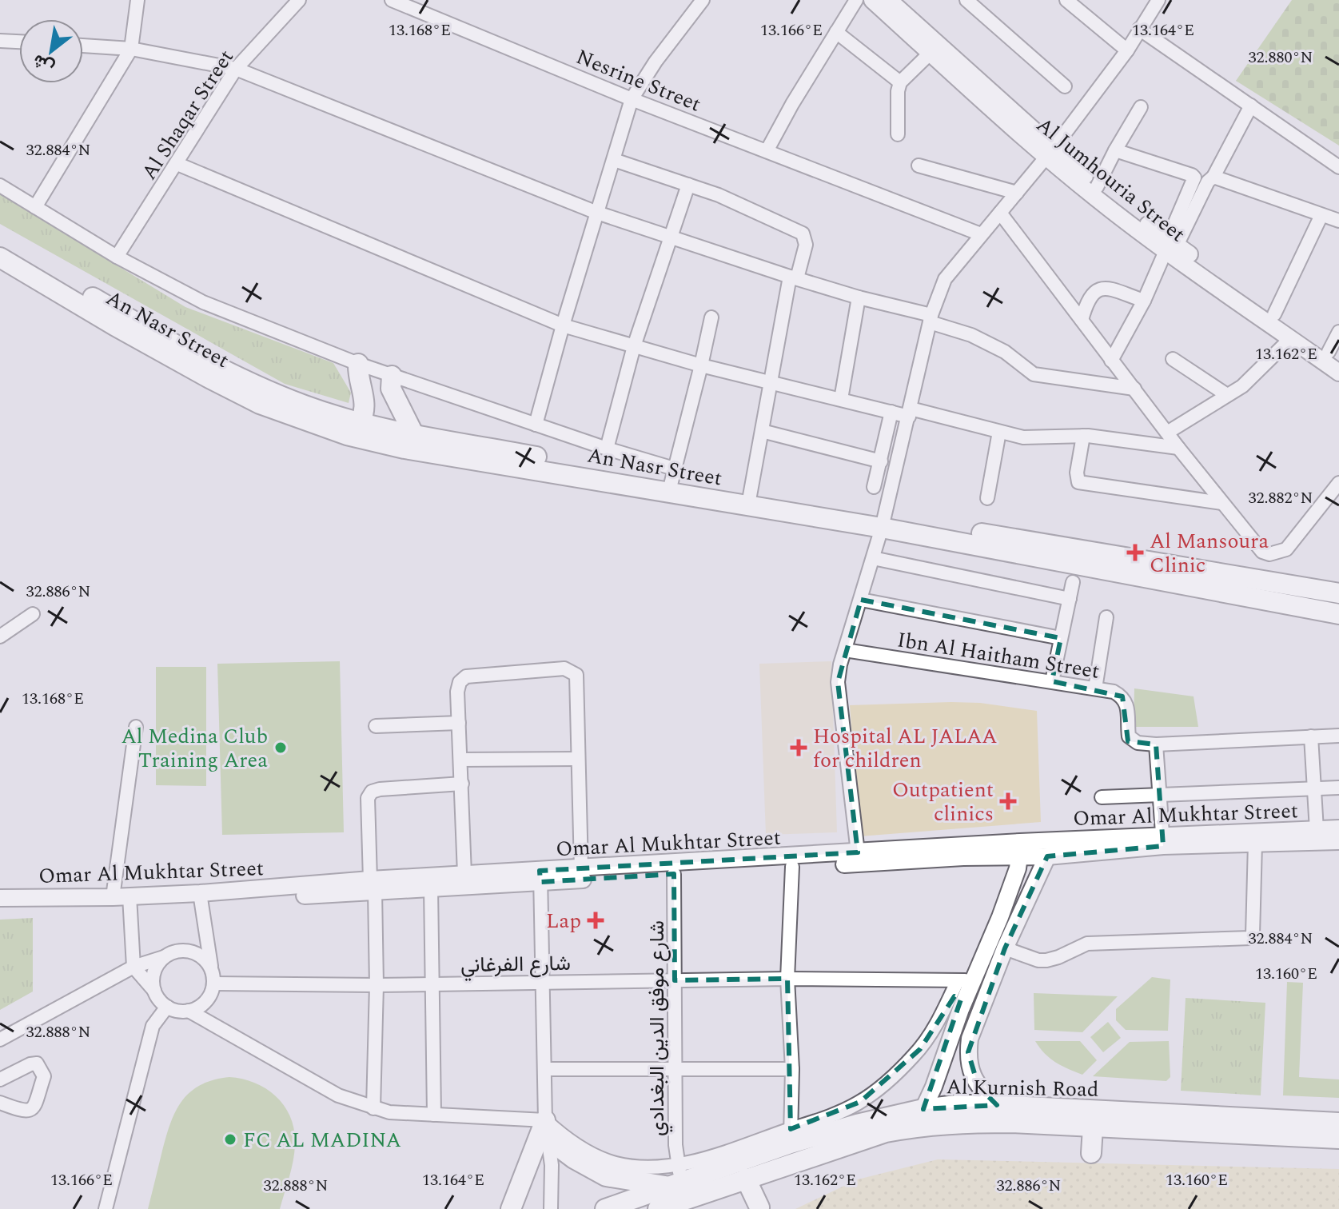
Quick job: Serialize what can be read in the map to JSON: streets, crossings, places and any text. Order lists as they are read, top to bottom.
{
  "streets": {
    "highway": ["An Nasr Street", "Al Kurnish Road"],
    "main road": ["Al Jumhouria Street", "Omar Al Mukhtar Street"],
    "street": [
      "Nesrine Street",
      "Al Shaqar Street",
      "Ibn Al Haitham Street",
      "شارع الفرغاني",
      "شارع موفق الدين البغدادي"
    ]
  },
  "crossings": [
    ["Omar Al Mukhtar Street", "شارع موفق الدين البغدادي"],
    ["شارع الفرغاني", "شارع موفق الدين البغدادي"],
    ["شارع موفق الدين البغدادي", "Al Kurnish Road"]
  ],
  "places": {
    "health": [
      "Al Mansoura Clinic",
      "Hospital AL JALAA for children",
      "Outpatient clinics",
      "Lap"
    ],
    "other": ["Al Medina Club Training Area", "FC AL MADINA"]
  },
  "north": "bottom left",
  "coordinates": [
    "13.168°E",
    "13.166°E",
    "13.164°E",
    "32.880°N",
    "32.884°N",
    "13.162°E",
    "32.882°N",
    "32.886°N",
    "13.160°E",
    "32.888°N"
  ]
}
